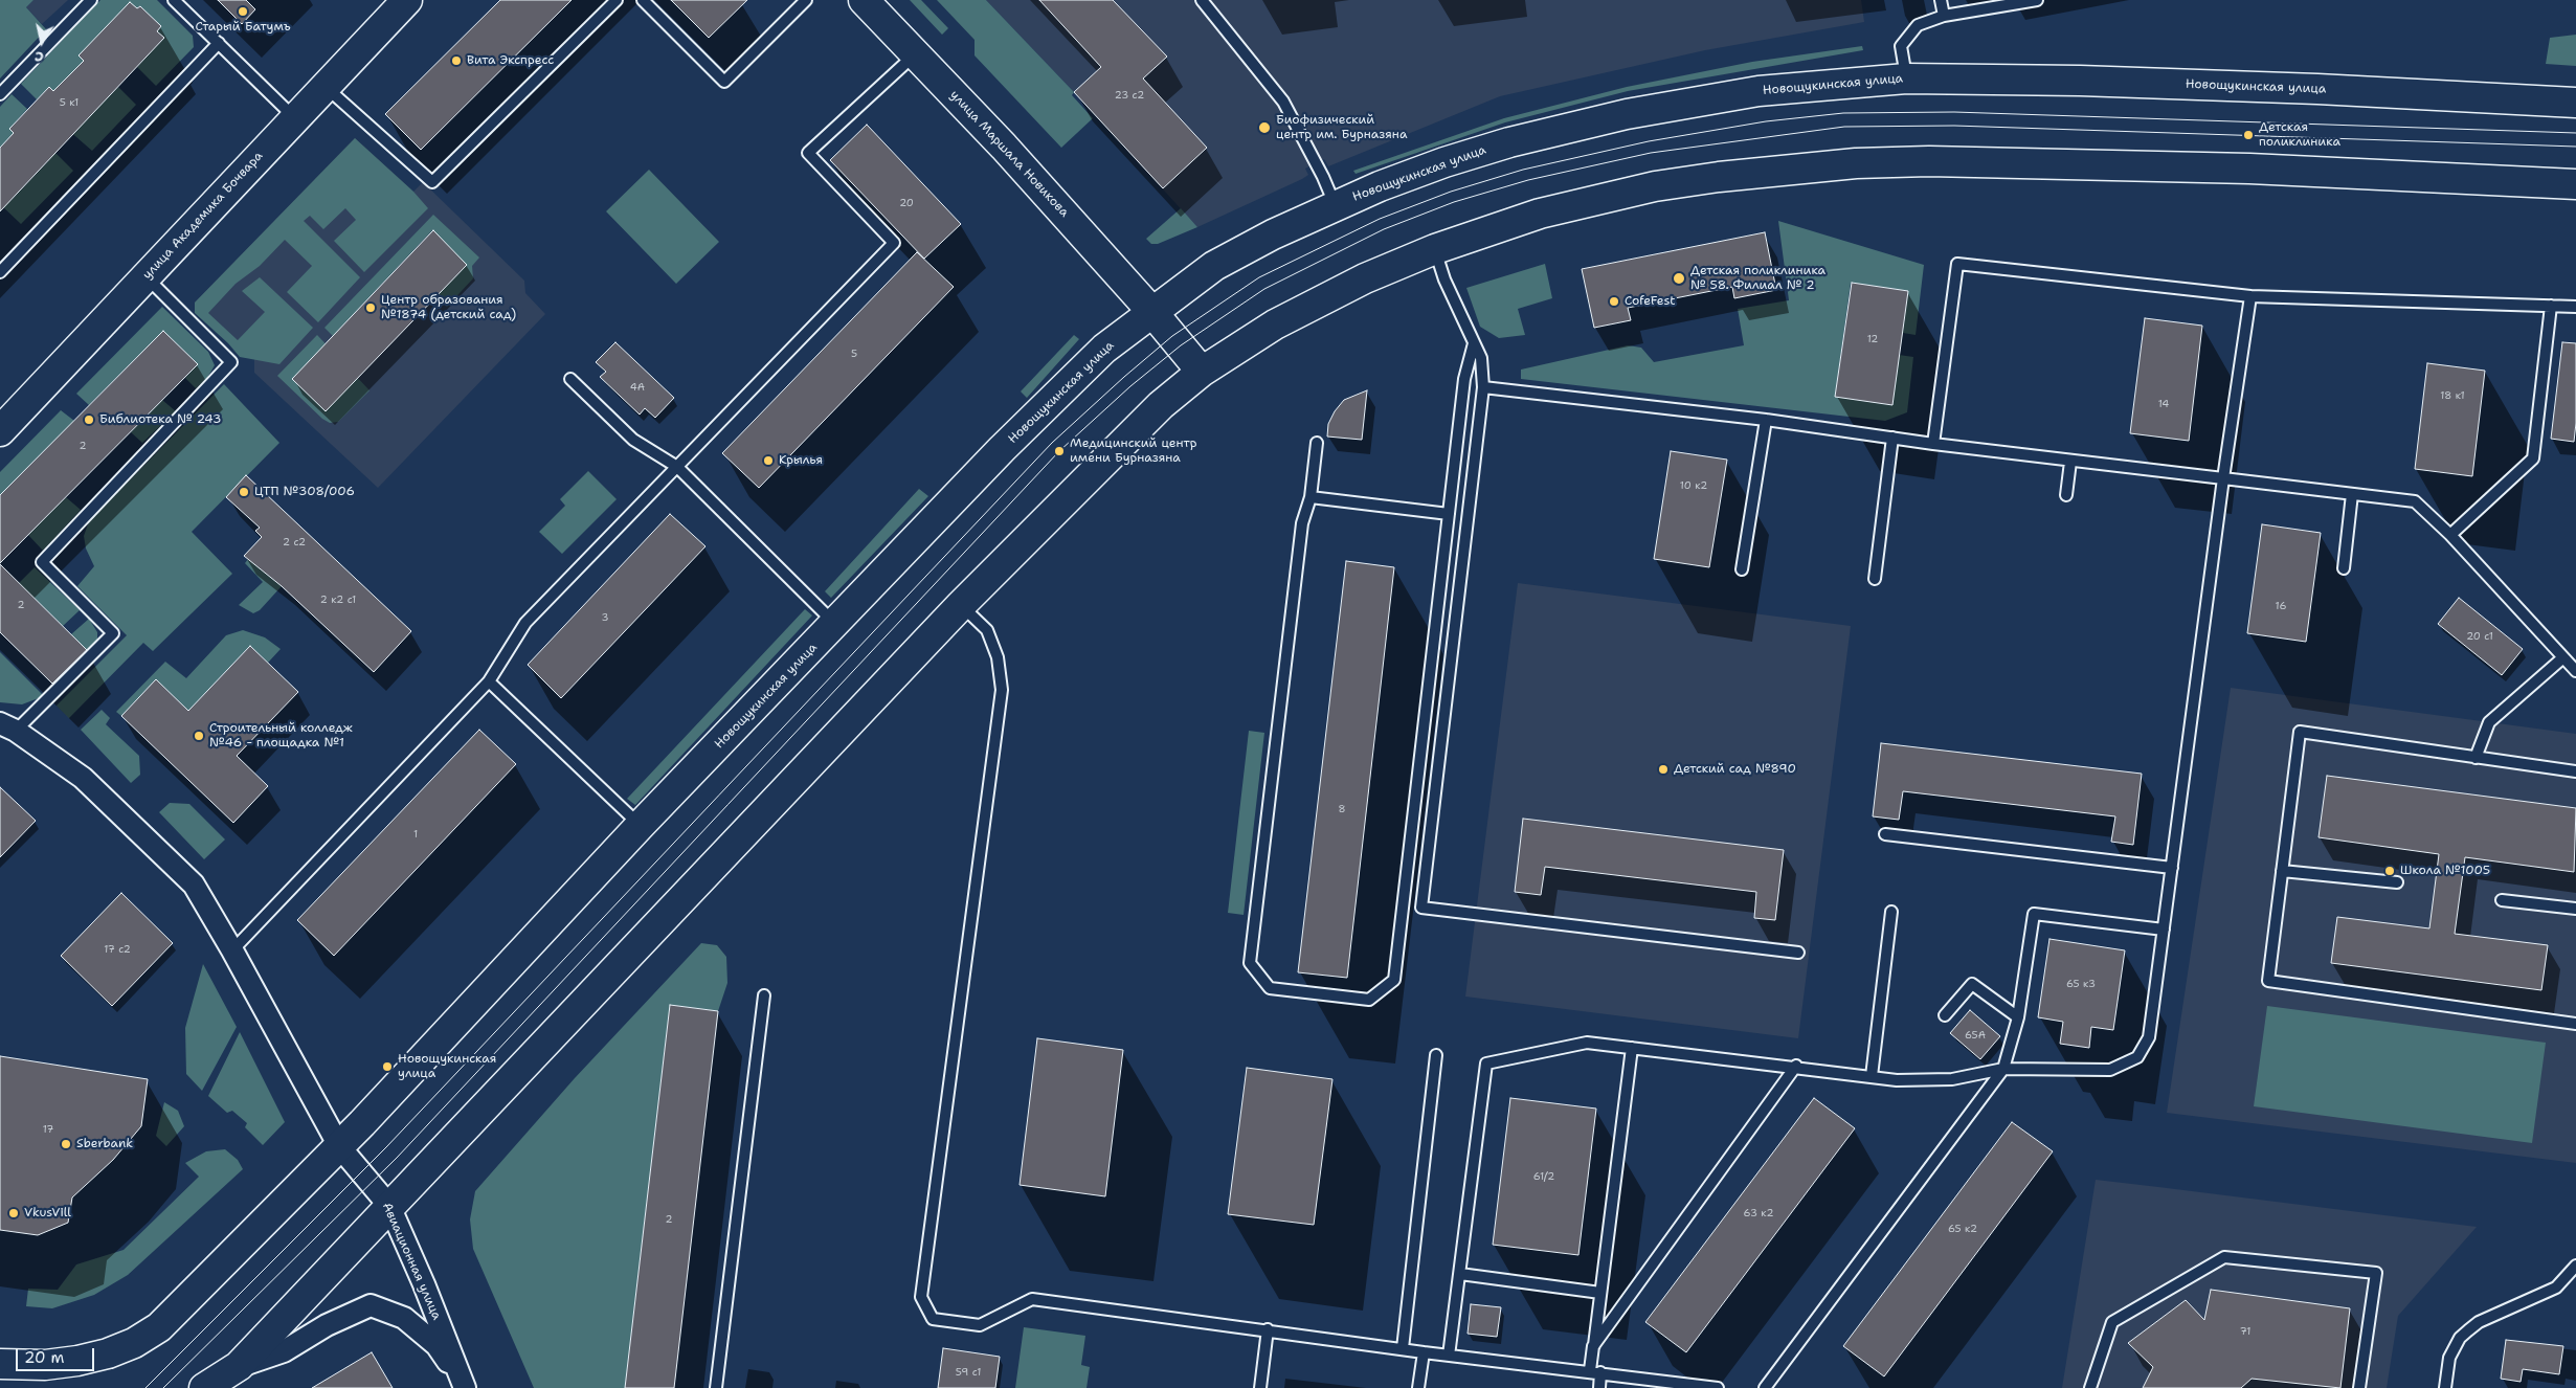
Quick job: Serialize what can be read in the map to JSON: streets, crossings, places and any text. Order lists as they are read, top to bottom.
{
  "streets": {
    "main road": ["Новощукинская улица", "улица Маршала Новикова", "улица Академика Бочвара"],
    "street": ["Авиационная улица"]
  },
  "crossings": [
    ["Новощукинская улица", "улица Маршала Новикова"],
    ["Новощукинская улица", "Авиационная улица"]
  ],
  "places": [
    "Старый Батумъ",
    "Вита Экспресс",
    "Биофизический центр им. Бурназяна",
    "Детская поликлиника",
    "Детская поликлиника № 58. Филиал № 2",
    "CofeFest",
    "Центр образования №1874 (детский сад)",
    "Библиотека № 243",
    "Медицинский центр имени Бурназяна",
    "Крылья",
    "ЦТП №308/006",
    "Строительный колледж №46 - площадка №1",
    "Детский сад №890",
    "Школа №1005",
    "Новощукинская улица",
    "Sberbank",
    "VkusVill"
  ],
  "house_numbers": [
    "23 с2",
    "5 к1",
    "20",
    "12",
    "5",
    "4А",
    "18 к1",
    "14",
    "2",
    "10 к2",
    "2 с2",
    "2 к2 с1",
    "2",
    "16",
    "3",
    "20 с1",
    "8",
    "1",
    "17 с2",
    "65 к3",
    "65А",
    "17",
    "61/2",
    "63 к2",
    "2",
    "65 к2",
    "71",
    "59 с1"
  ],
  "scale_bar": "20 m",
  "north": "bottom"
}
